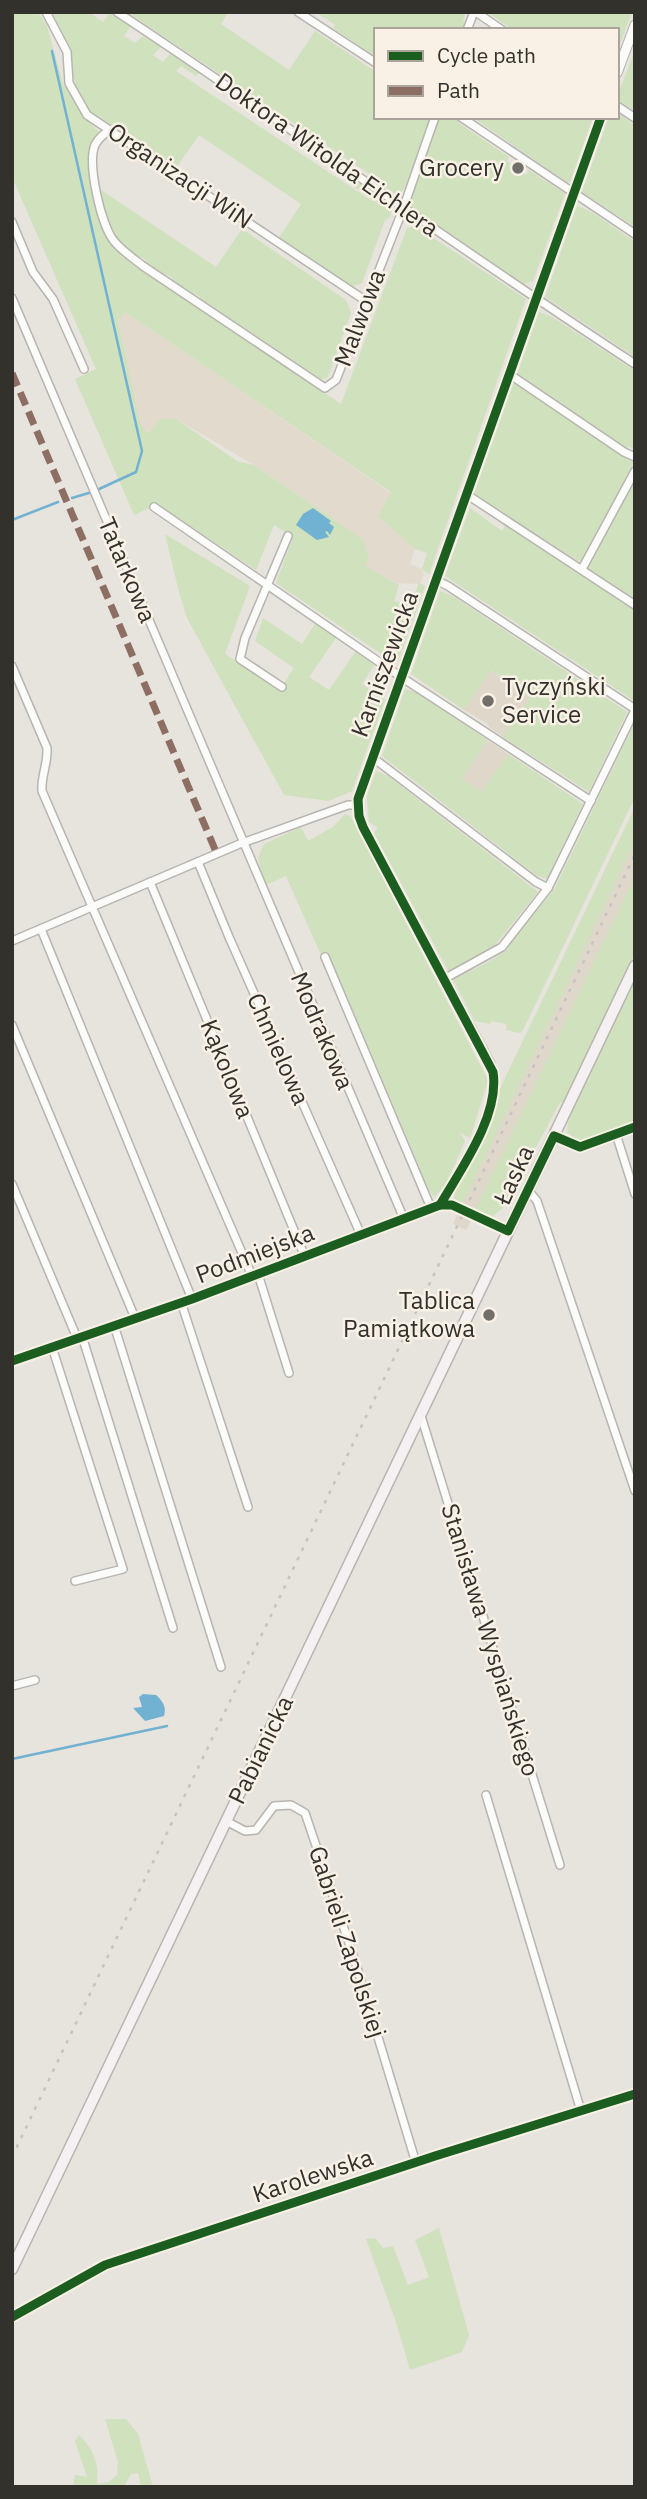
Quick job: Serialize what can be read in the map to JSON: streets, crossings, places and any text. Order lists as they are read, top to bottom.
{
  "streets": {
    "main road": ["Łaska", "Pabianicka"],
    "street": [
      "Doktora Witolda Eichlera",
      "Organizacji WiN",
      "Malwowa",
      "Tatarkowa",
      "Karniszewicka",
      "Modrakowa",
      "Chmielowa",
      "Kąkolowa",
      "Podmiejska",
      "Stanisława Wyspiańskiego",
      "Gabrieli Zapolskiej",
      "Karolewska"
    ]
  },
  "crossings": [
    ["Doktora Witolda Eichlera", "Malwowa"],
    ["Doktora Witolda Eichlera", "Karniszewicka"],
    ["Organizacji WiN", "Malwowa"],
    ["Tatarkowa", "Modrakowa"],
    ["Modrakowa", "Podmiejska"],
    ["Chmielowa", "Podmiejska"],
    ["Kąkolowa", "Podmiejska"],
    ["Łaska", "Pabianicka"],
    ["Stanisława Wyspiańskiego", "Pabianicka"],
    ["Pabianicka", "Gabrieli Zapolskiej"],
    ["Gabrieli Zapolskiej", "Karolewska"]
  ],
  "places": ["Grocery", "Tyczyński Service", "Tablica Pamiątkowa"],
  "legend": ["Cycle path", "Path"]
}
